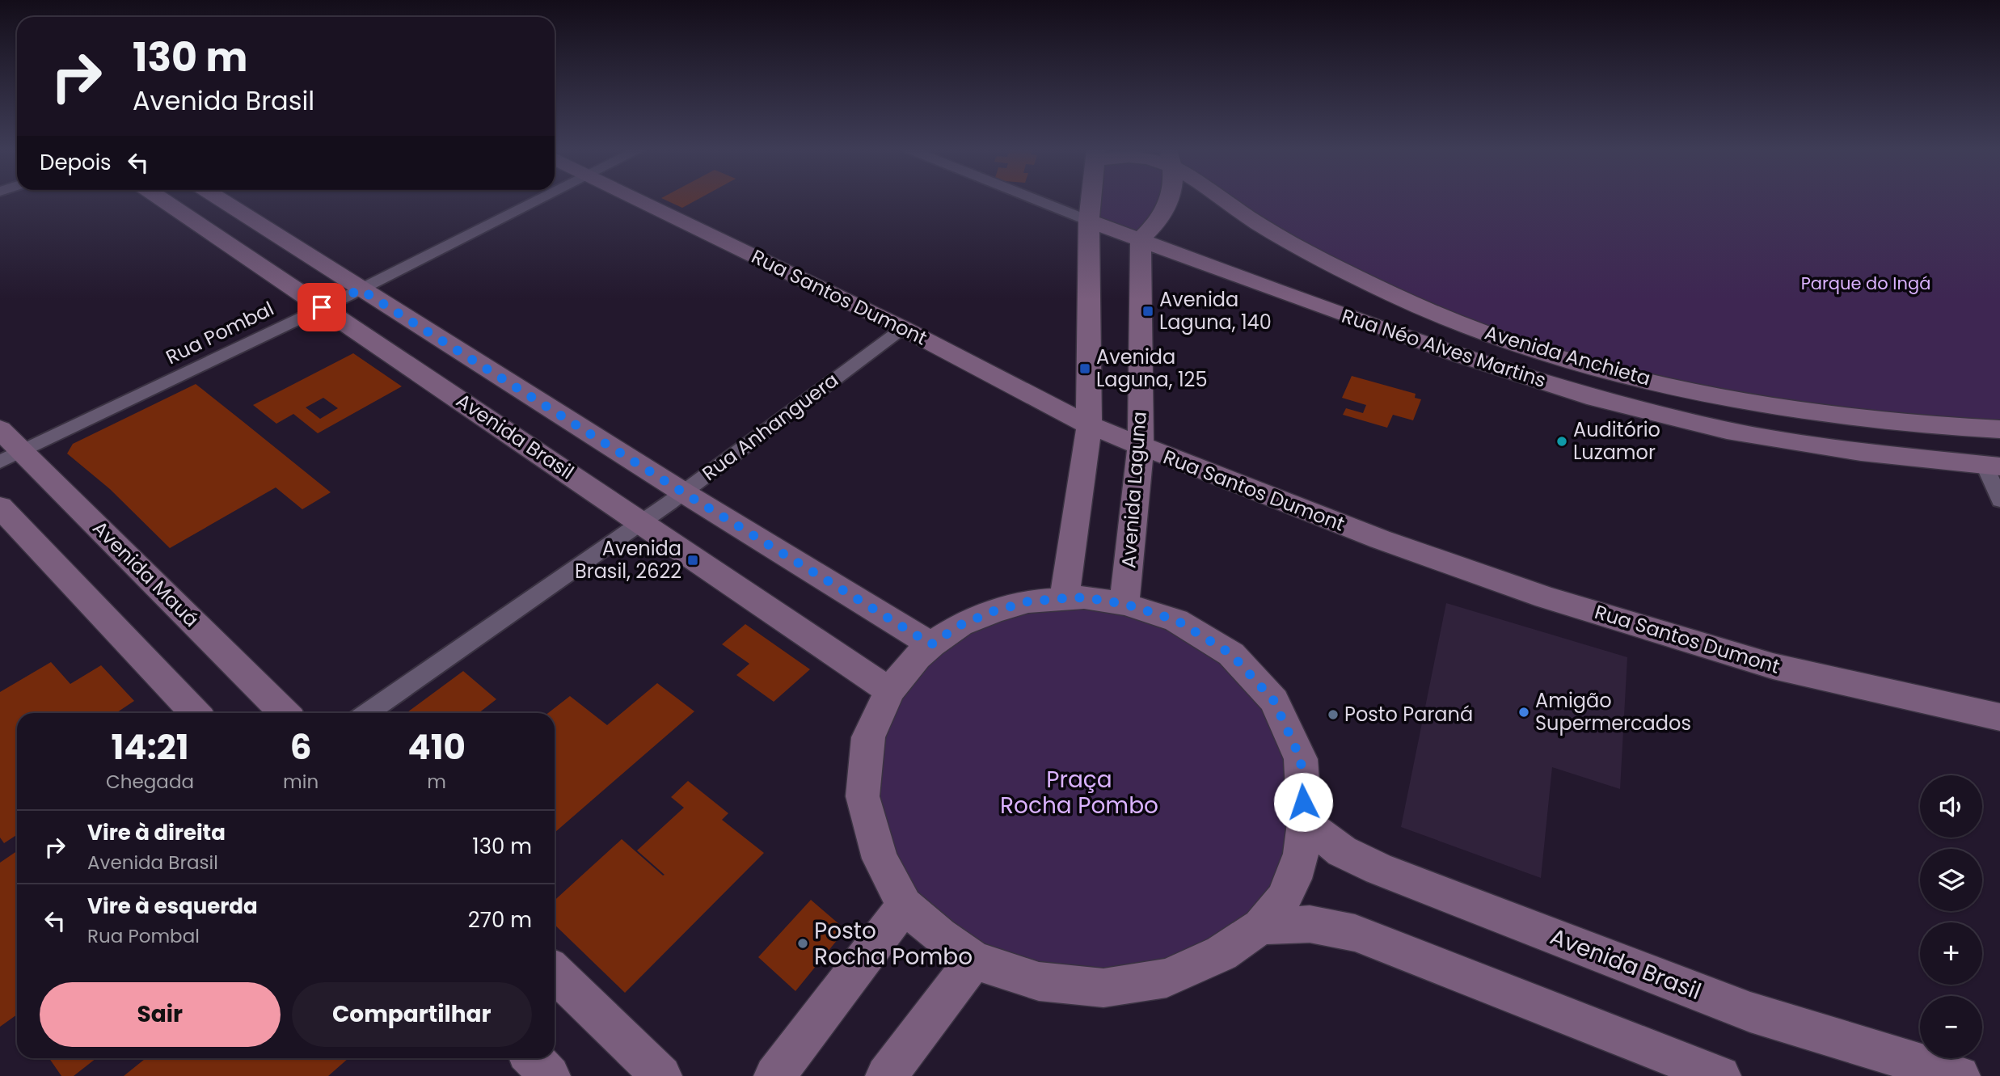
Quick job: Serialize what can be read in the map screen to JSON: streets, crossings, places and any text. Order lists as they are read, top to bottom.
{
  "streets": {
    "main road": [
      "Rua Santos Dumont",
      "Rua Néo Alves Martins",
      "Avenida Anchieta",
      "Avenida Brasil",
      "Avenida Laguna",
      "Avenida Mauá"
    ],
    "street": ["Rua Pombal", "Rua Anhanguera"]
  },
  "crossings": [
    ["Rua Santos Dumont", "Rua Anhanguera"],
    ["Rua Santos Dumont", "Avenida Laguna"],
    ["Rua Pombal", "Avenida Brasil"],
    ["Rua Pombal", "Avenida Mauá"],
    ["Rua Néo Alves Martins", "Avenida Laguna"],
    ["Rua Anhanguera", "Avenida Brasil"]
  ],
  "parks": ["Parque do Ingá", "Praça Rocha Pombo"],
  "places": {
    "transit": ["Avenida Laguna, 140", "Avenida Laguna, 125", "Avenida Brasil, 2622"],
    "other": [
      "Auditório Luzamor",
      "Amigão Supermercados",
      "Posto Paraná",
      "Posto Rocha Pombo"
    ]
  },
  "page": {
    "turn": ["130 m", "Avenida Brasil"],
    "then": "Depois",
    "eta": [
      "14:21",
      "Chegada",
      "6",
      "min",
      "410",
      "m"
    ],
    "map_buttons": ["+", "−"],
    "list": [
      {
        "name": "Vire à direita",
        "note": "Avenida Brasil",
        "value": "130 m"
      },
      {
        "name": "Vire à esquerda",
        "note": "Rua Pombal",
        "value": "270 m"
      }
    ],
    "buttons": ["Sair", "Compartilhar"]
  }
}
